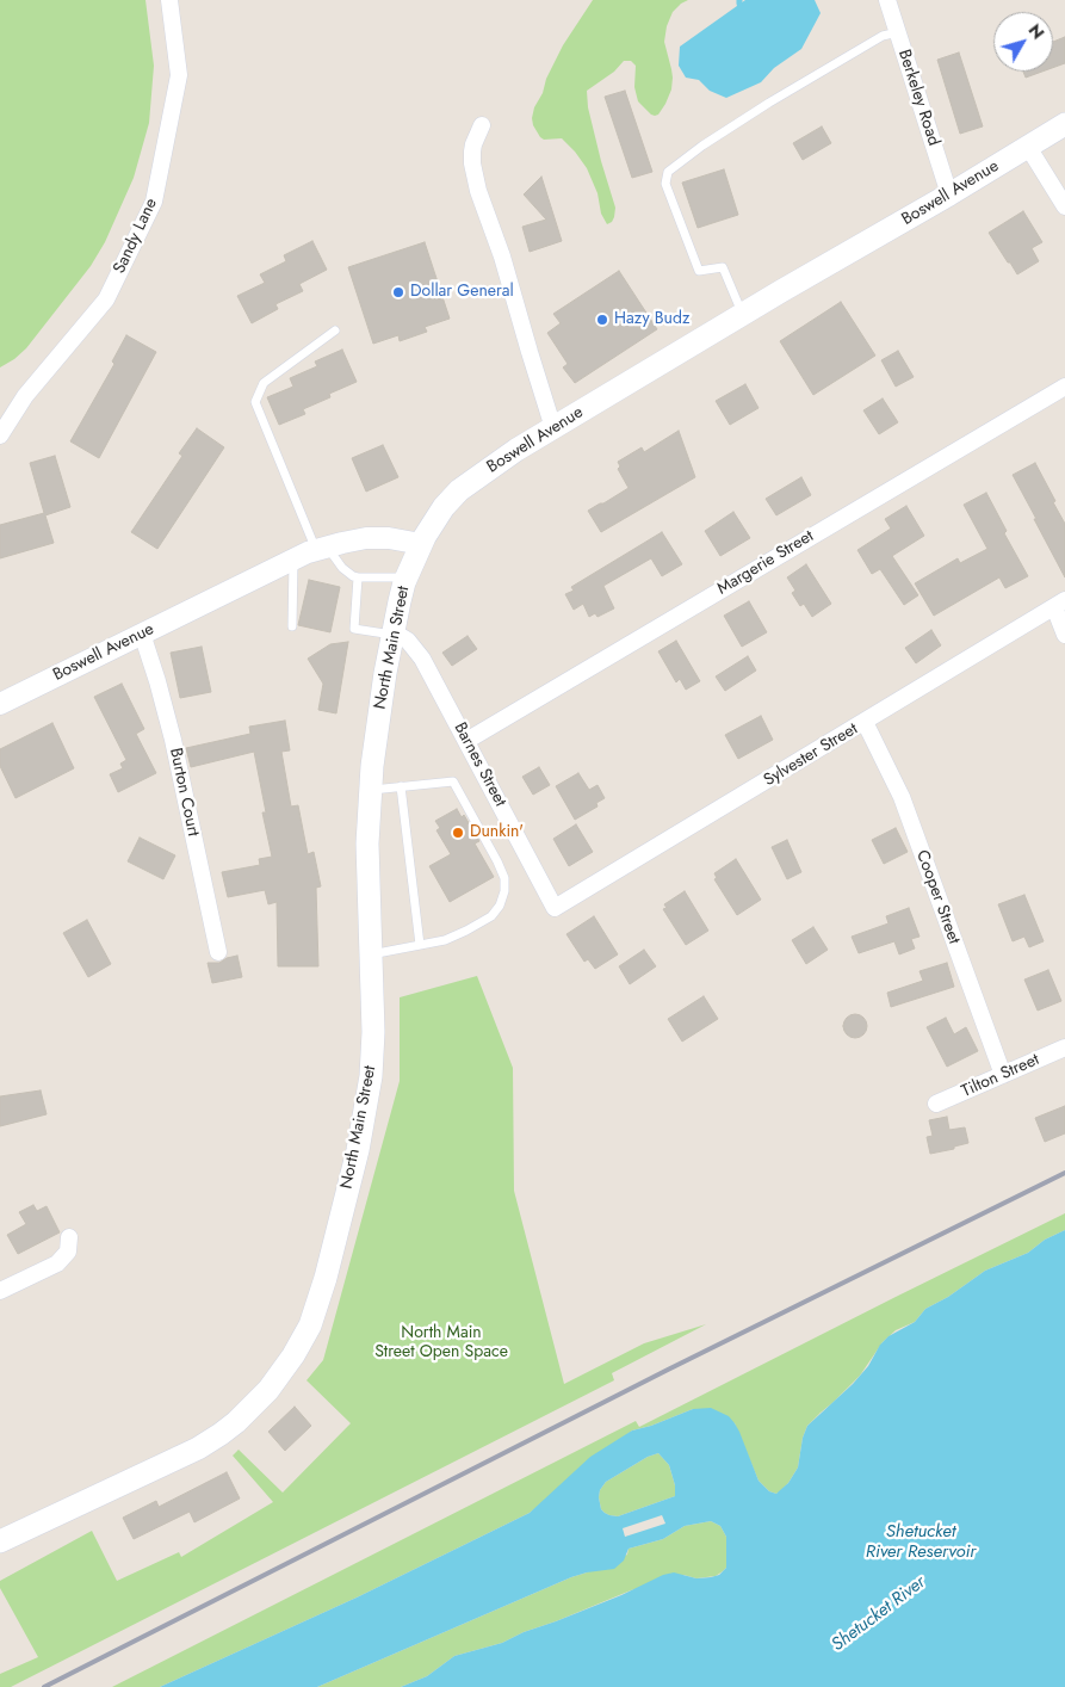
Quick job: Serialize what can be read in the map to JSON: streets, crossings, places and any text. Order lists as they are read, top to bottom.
{
  "streets": {
    "main road": ["Boswell Avenue", "North Main Street"],
    "street": [
      "Berkeley Road",
      "Sandy Lane",
      "Margerie Street",
      "Sylvester Street",
      "Barnes Street",
      "Burton Court",
      "Cooper Street",
      "Tilton Street"
    ]
  },
  "crossings": [
    ["Berkeley Road", "Boswell Avenue"],
    ["Boswell Avenue", "North Main Street"],
    ["Boswell Avenue", "Burton Court"],
    ["Margerie Street", "Barnes Street"],
    ["North Main Street", "Barnes Street"],
    ["Sylvester Street", "Barnes Street"],
    ["Sylvester Street", "Cooper Street"],
    ["Cooper Street", "Tilton Street"]
  ],
  "water": ["Shetucket River Reservoir", "Shetucket River"],
  "parks": ["North Main Street Open Space"],
  "places": ["Dollar General", "Hazy Budz", "Dunkin'"],
  "north": "top right"
}
